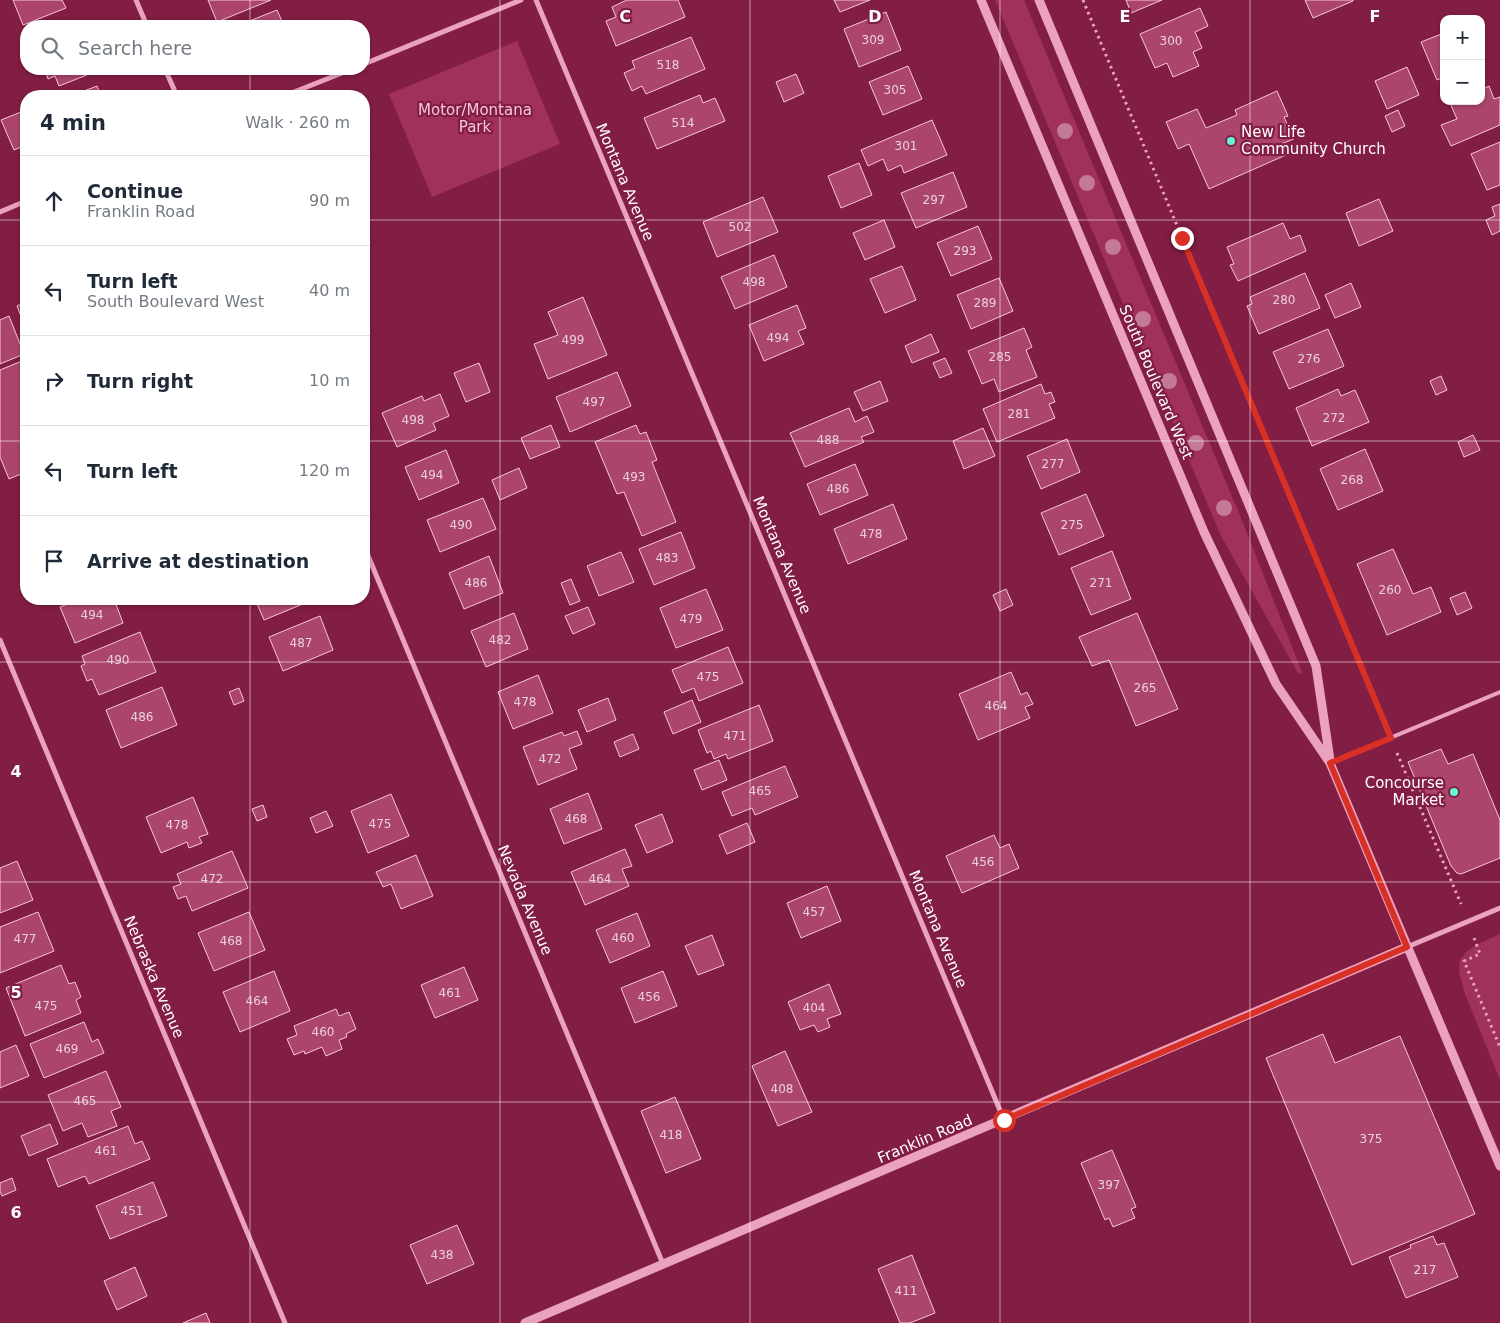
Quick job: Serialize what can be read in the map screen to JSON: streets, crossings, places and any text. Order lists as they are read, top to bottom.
{
  "streets": {
    "street": [
      "Montana Avenue",
      "South Boulevard West",
      "Nevada Avenue",
      "Nebraska Avenue",
      "Franklin Road"
    ]
  },
  "crossings": [
    ["Montana Avenue", "Franklin Road"],
    ["South Boulevard West", "Franklin Road"],
    ["Nevada Avenue", "Franklin Road"]
  ],
  "parks": ["Motor/Montana Park"],
  "places": ["New Life Community Church", "Concourse Market"],
  "house_numbers": [
    "309",
    "300",
    "518",
    "305",
    "514",
    "301",
    "297",
    "502",
    "293",
    "498",
    "280",
    "289",
    "494",
    "499",
    "285",
    "276",
    "497",
    "281",
    "272",
    "498",
    "488",
    "277",
    "494",
    "493",
    "268",
    "486",
    "490",
    "275",
    "478",
    "483",
    "486",
    "271",
    "260",
    "494",
    "479",
    "482",
    "487",
    "490",
    "475",
    "265",
    "478",
    "464",
    "486",
    "471",
    "472",
    "465",
    "468",
    "475",
    "478",
    "456",
    "472",
    "464",
    "457",
    "460",
    "477",
    "468",
    "461",
    "456",
    "464",
    "475",
    "404",
    "460",
    "469",
    "408",
    "465",
    "418",
    "375",
    "461",
    "397",
    "451",
    "438",
    "217",
    "411"
  ],
  "page": {
    "map_buttons": ["+", "−"],
    "search": "Search here",
    "heading": ["4 min", "Walk · 260 m"],
    "list": [
      ["Continue", "Franklin Road", "90 m"],
      ["Turn left", "South Boulevard West", "40 m"],
      ["Turn right", "10 m"],
      ["Turn left", "120 m"],
      "Arrive at destination"
    ]
  },
  "grid": {
    "columns": [
      "C",
      "D",
      "E",
      "F"
    ],
    "rows": ["4", "5", "6"]
  }
}
